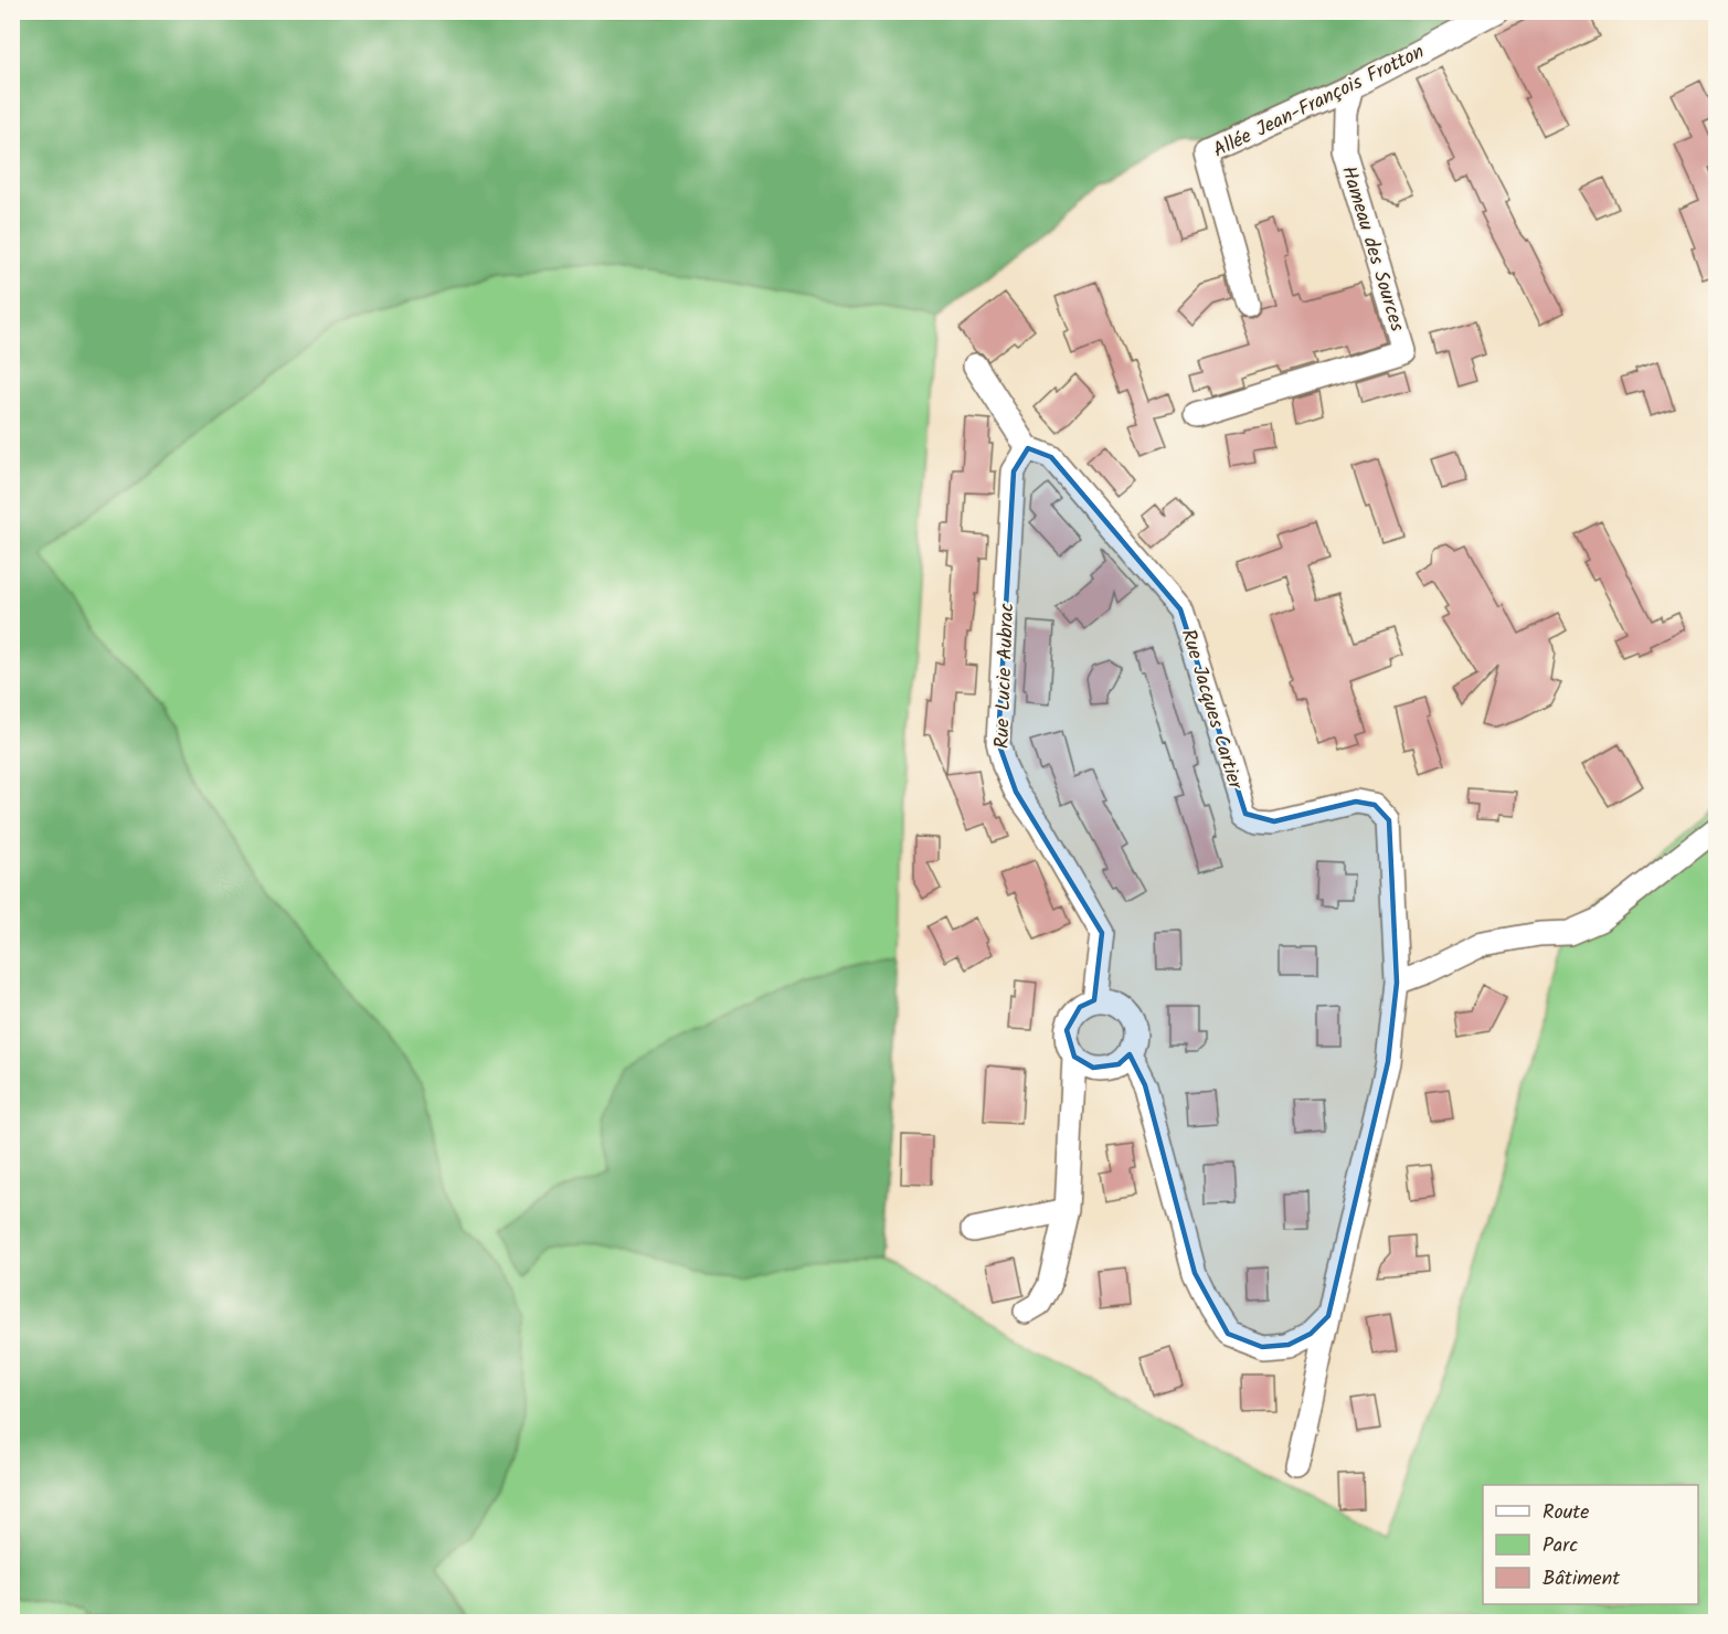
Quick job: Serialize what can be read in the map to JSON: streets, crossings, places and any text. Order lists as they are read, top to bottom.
{
  "streets": {
    "street": [
      "Allée Jean-François Frotton",
      "Hameau des Sources",
      "Rue Lucie Aubrac",
      "Rue Jacques Cartier"
    ]
  },
  "crossings": [
    ["Allée Jean-François Frotton", "Hameau des Sources"],
    ["Rue Lucie Aubrac", "Rue Jacques Cartier"]
  ],
  "legend": ["Route", "Parc", "Bâtiment"]
}
